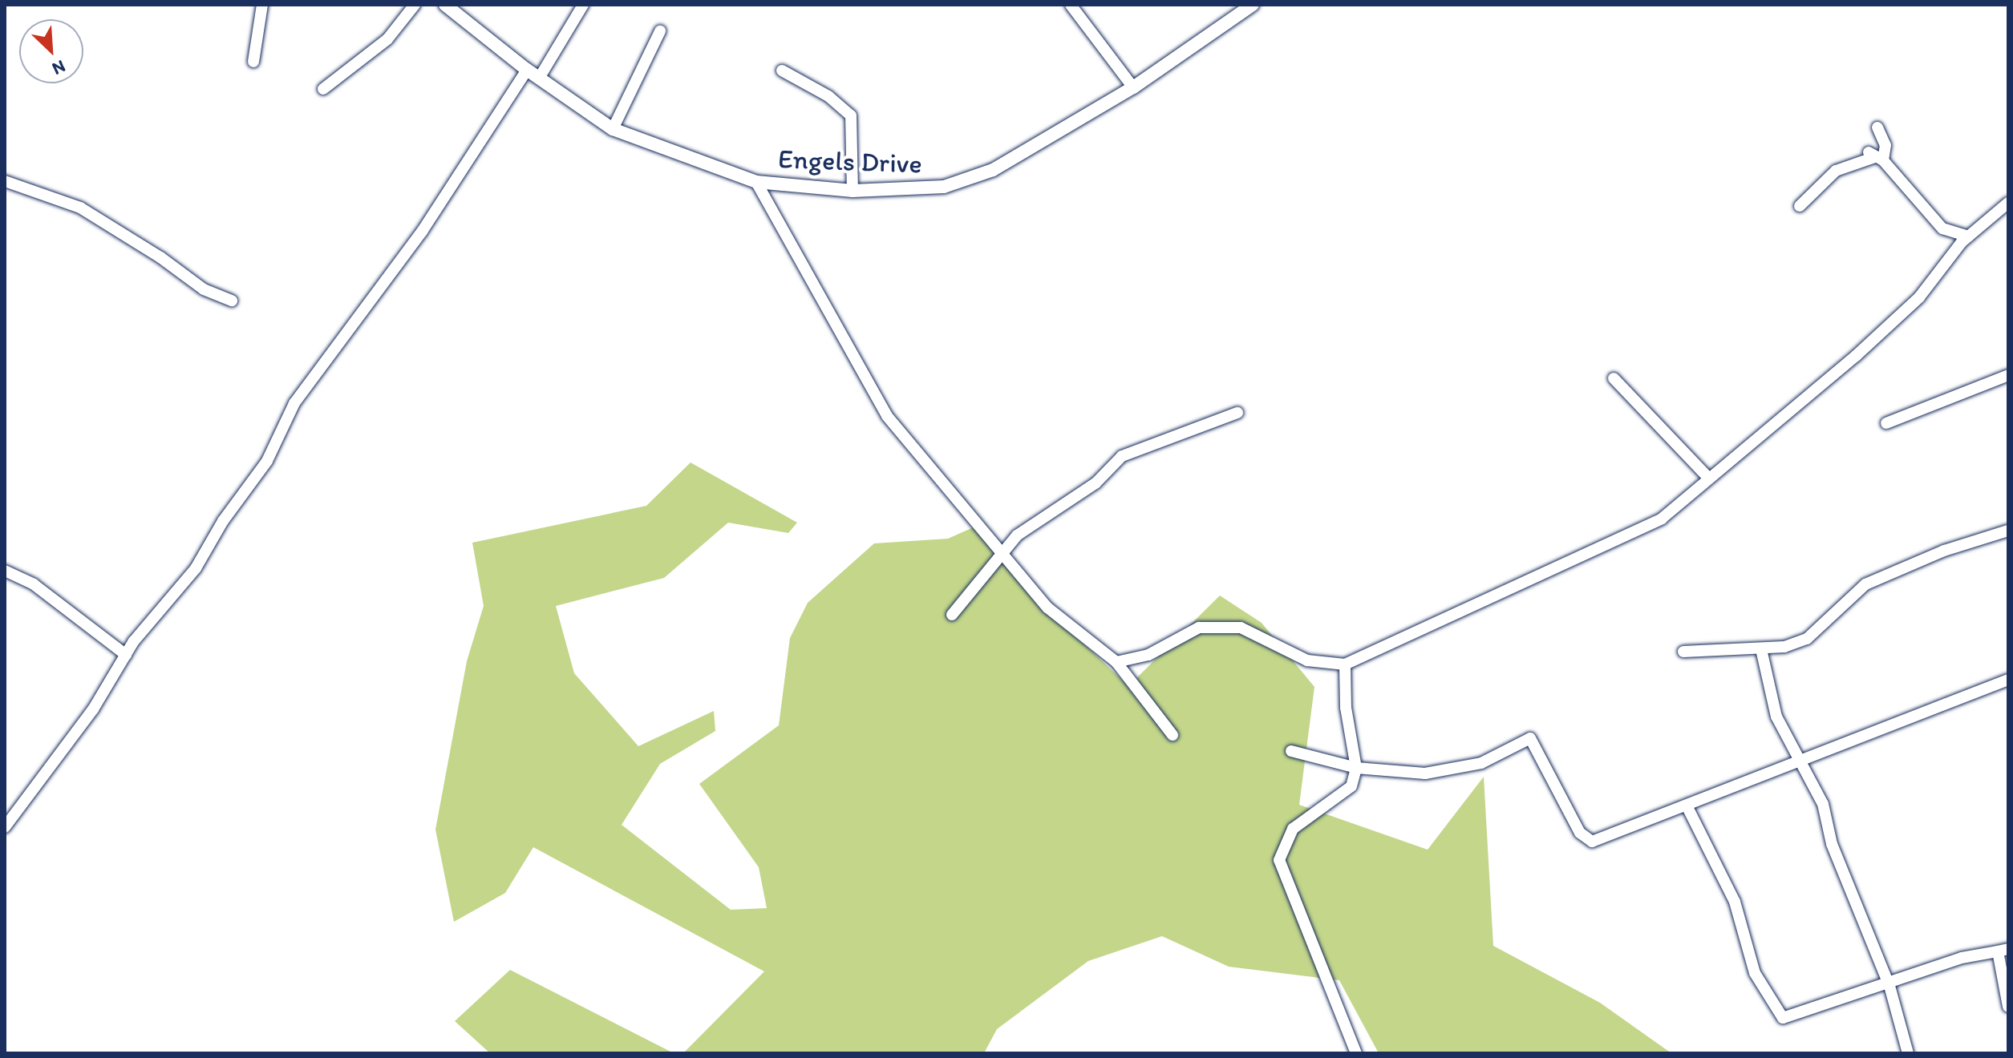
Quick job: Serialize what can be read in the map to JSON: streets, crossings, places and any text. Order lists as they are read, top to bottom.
{
  "streets": {
    "street": ["Engels Drive"]
  },
  "north": "bottom right"
}
